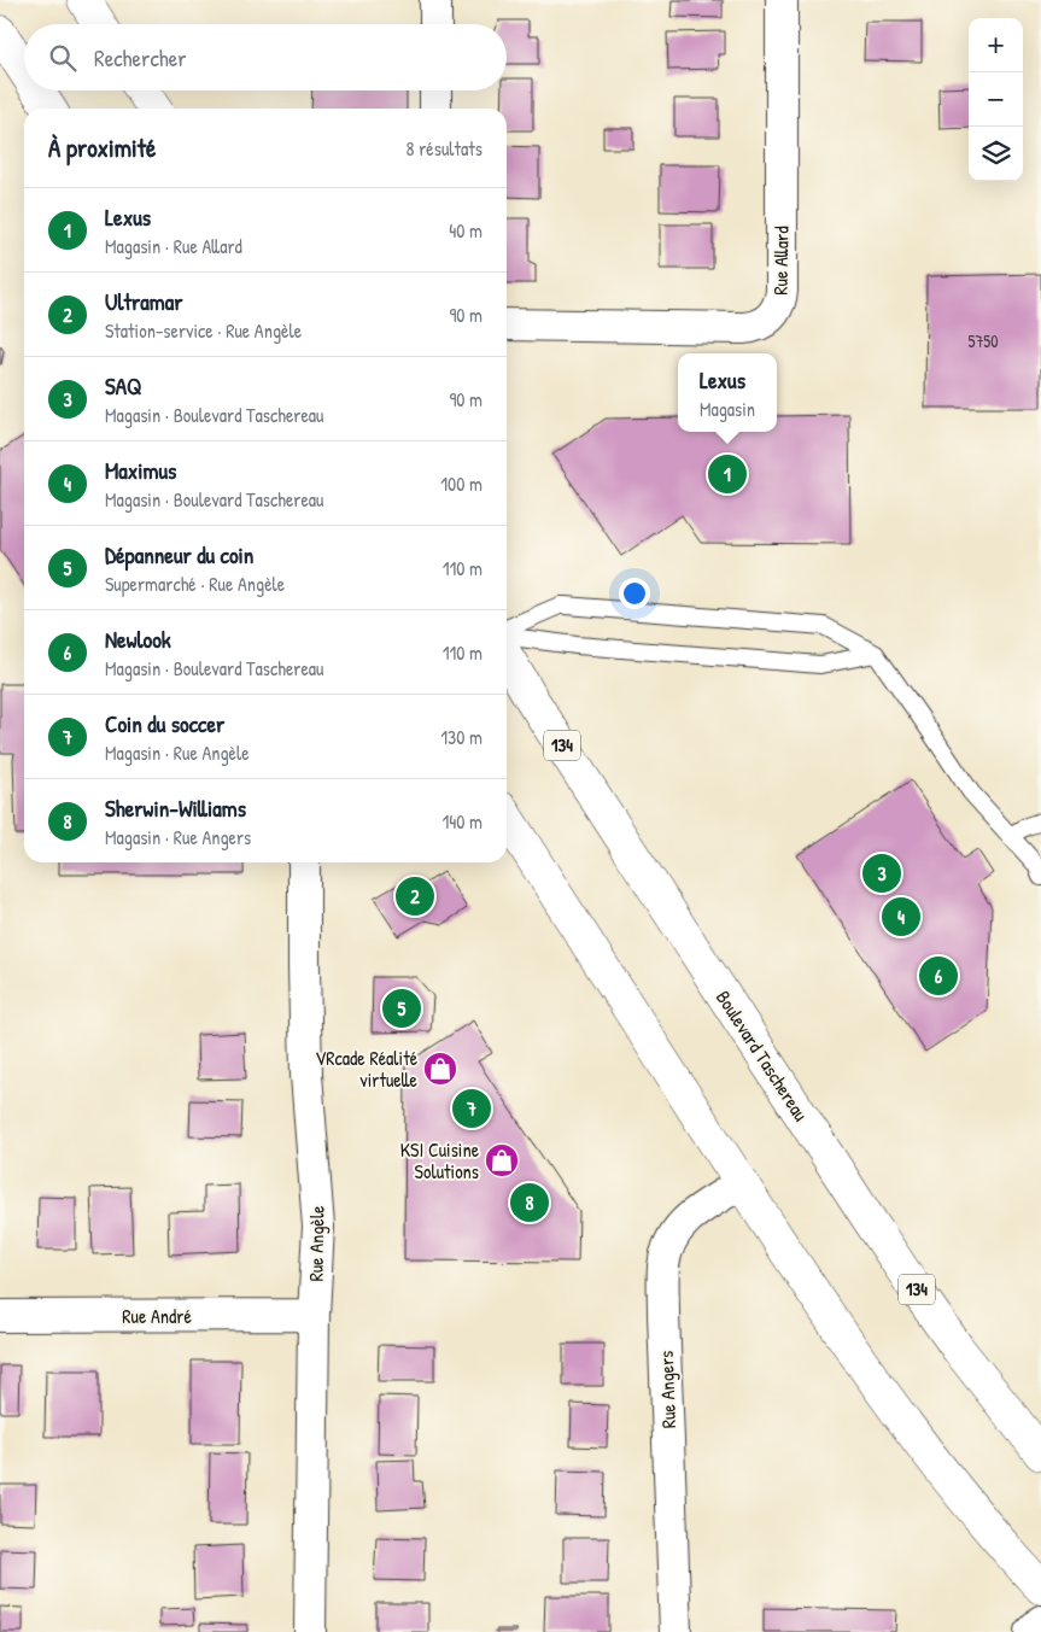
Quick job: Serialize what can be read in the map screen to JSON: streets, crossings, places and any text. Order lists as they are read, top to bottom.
{
  "streets": {
    "main road": ["134", "Boulevard Taschereau"],
    "street": [
      "Rue Allard",
      "Rue Angèle",
      "Rue André",
      "Rue Angers"
    ]
  },
  "crossings": [
    ["Rue Angèle", "Rue André"]
  ],
  "places": {
    "shop": ["VRcade Réalité virtuelle", "KSI Cuisine Solutions"]
  },
  "house_numbers": ["5750"],
  "page": {
    "map_buttons": ["+", "−"],
    "search": "Rechercher",
    "heading": ["À proximité", "8 résultats"],
    "list": [
      {
        "mark": "1",
        "name": "Lexus",
        "note": "Magasin · Rue Allard",
        "value": "40 m"
      },
      {
        "mark": "2",
        "name": "Ultramar",
        "note": "Station-service · Rue Angèle",
        "value": "90 m"
      },
      {
        "mark": "3",
        "name": "SAQ",
        "note": "Magasin · Boulevard Taschereau",
        "value": "90 m"
      },
      {
        "mark": "4",
        "name": "Maximus",
        "note": "Magasin · Boulevard Taschereau",
        "value": "100 m"
      },
      {
        "mark": "5",
        "name": "Dépanneur du coin",
        "note": "Supermarché · Rue Angèle",
        "value": "110 m"
      },
      {
        "mark": "6",
        "name": "Newlook",
        "note": "Magasin · Boulevard Taschereau",
        "value": "110 m"
      },
      {
        "mark": "7",
        "name": "Coin du soccer",
        "note": "Magasin · Rue Angèle",
        "value": "130 m"
      },
      {
        "mark": "8",
        "name": "Sherwin-Williams",
        "note": "Magasin · Rue Angers",
        "value": "140 m"
      }
    ],
    "popup": ["Lexus", "Magasin"],
    "pins": [
      "1",
      "3",
      "2",
      "4",
      "6",
      "5",
      "7",
      "8"
    ]
  }
}
